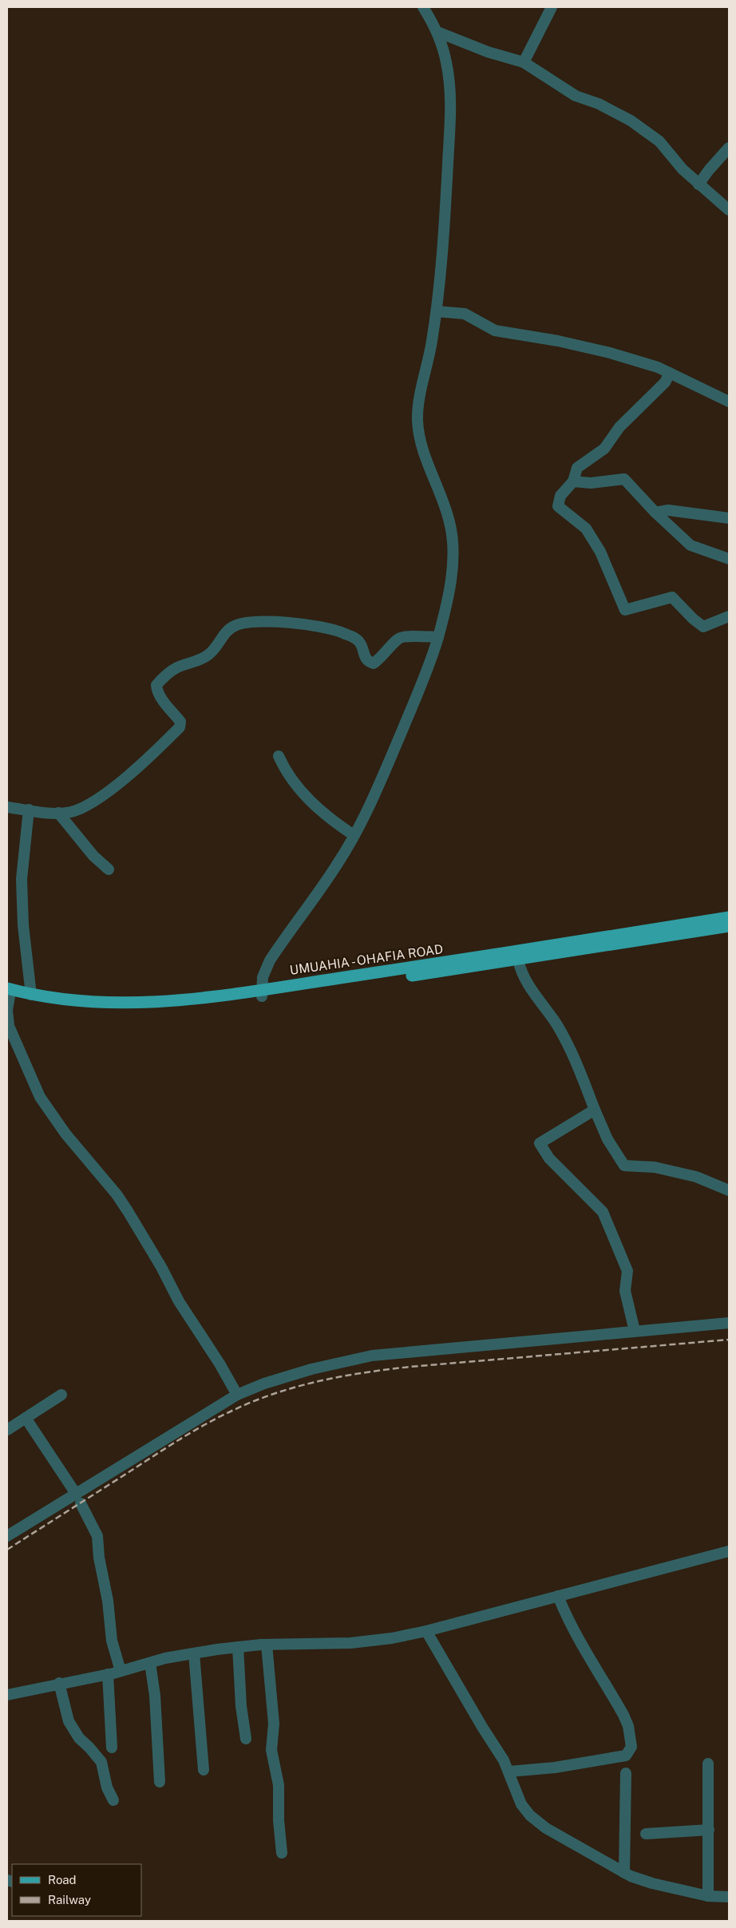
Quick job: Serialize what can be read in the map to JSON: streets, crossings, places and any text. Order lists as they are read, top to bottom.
{
  "streets": {
    "main road": ["UMUAHIA - OHAFIA ROAD"]
  },
  "legend": ["Road", "Railway"]
}
